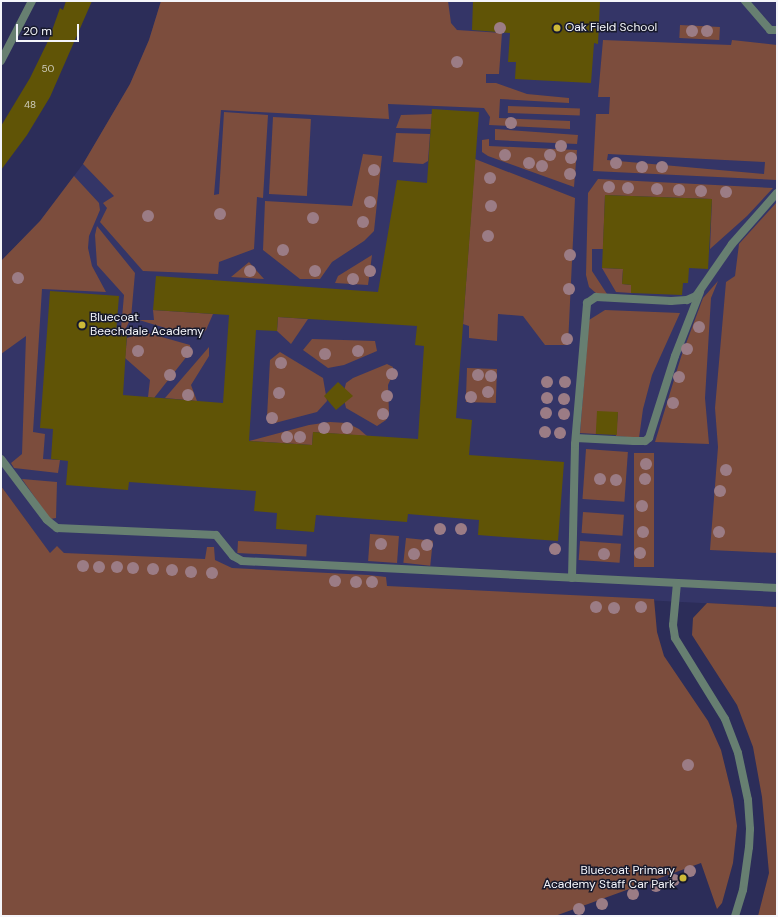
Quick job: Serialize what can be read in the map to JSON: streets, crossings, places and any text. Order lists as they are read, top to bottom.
{
  "places": ["Oak Field School", "Bluecoat Beechdale Academy", "Bluecoat Primary Academy Staff Car Park"],
  "house_numbers": ["50", "48"],
  "scale_bar": "20 m"
}
